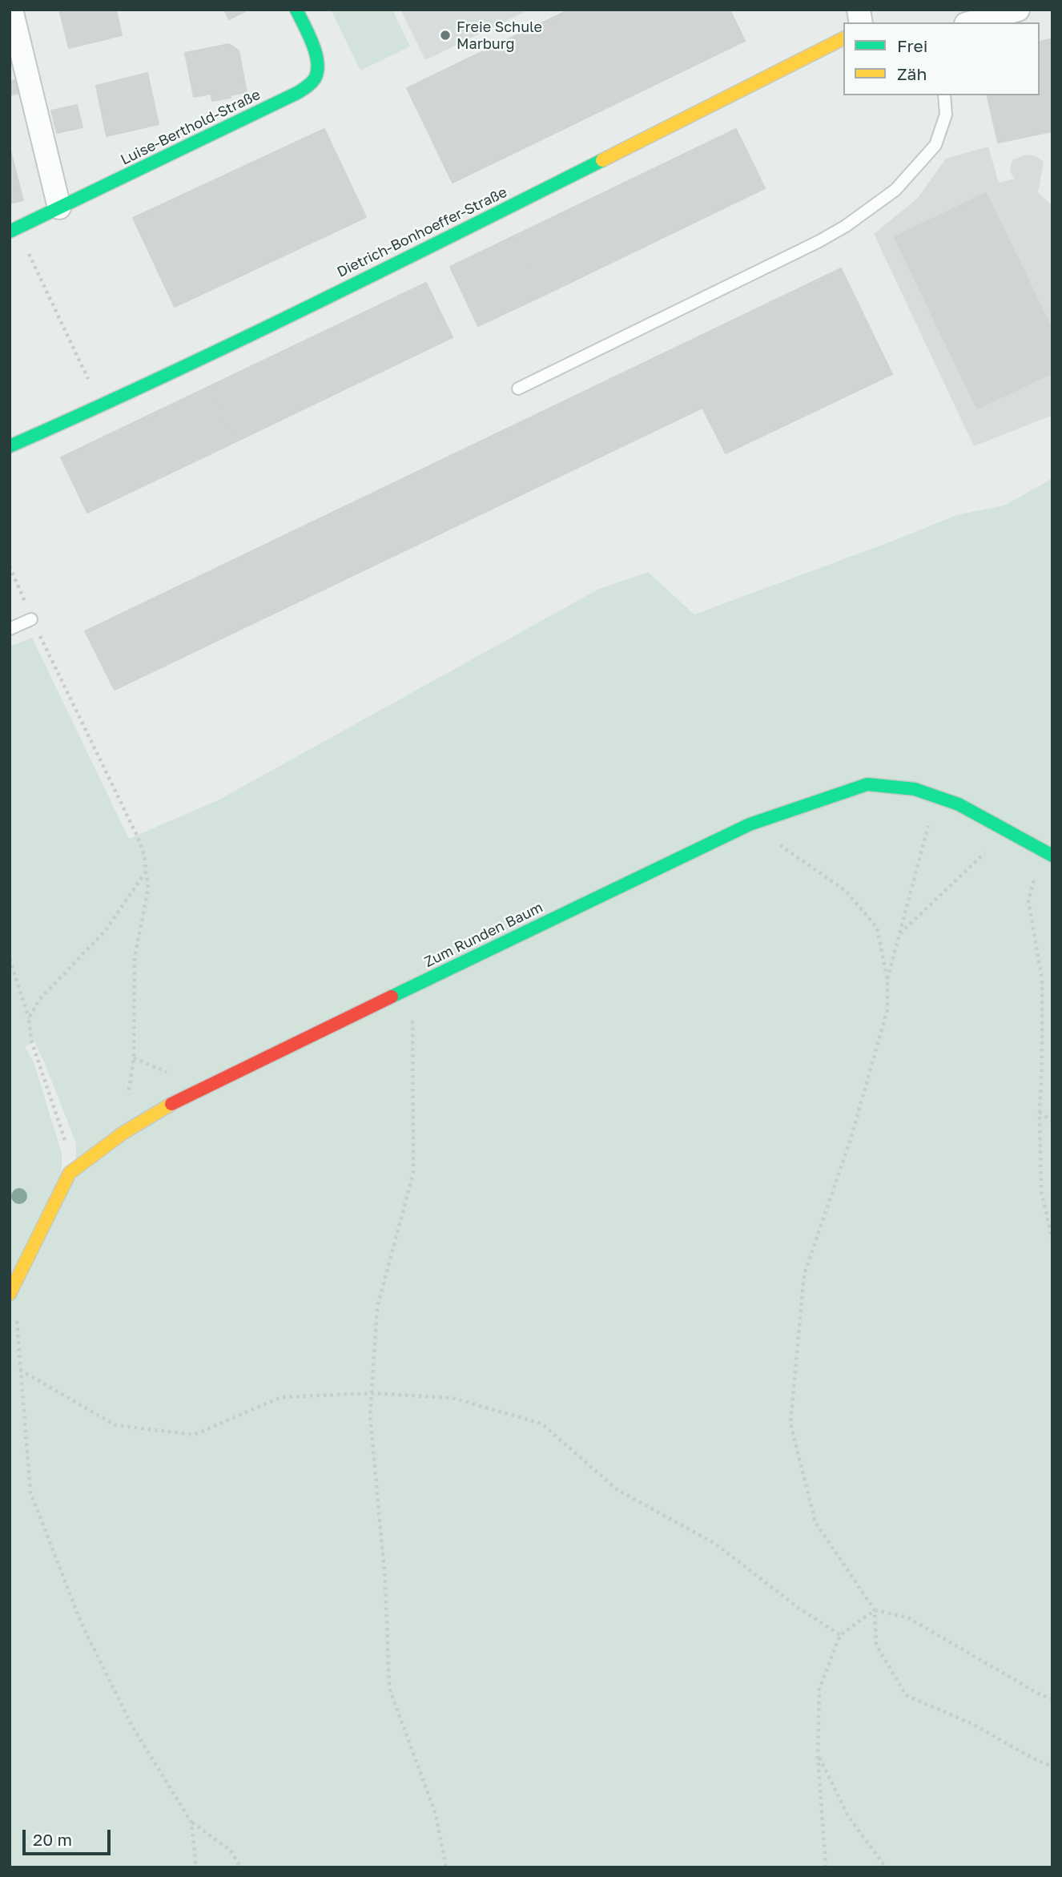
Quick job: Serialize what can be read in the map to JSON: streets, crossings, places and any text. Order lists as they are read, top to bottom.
{
  "streets": {
    "street": ["Luise-Berthold-Straße", "Dietrich-Bonhoeffer-Straße", "Zum Runden Baum"]
  },
  "places": ["Freie Schule Marburg"],
  "legend": ["Frei", "Zäh"],
  "scale_bar": "20 m"
}
